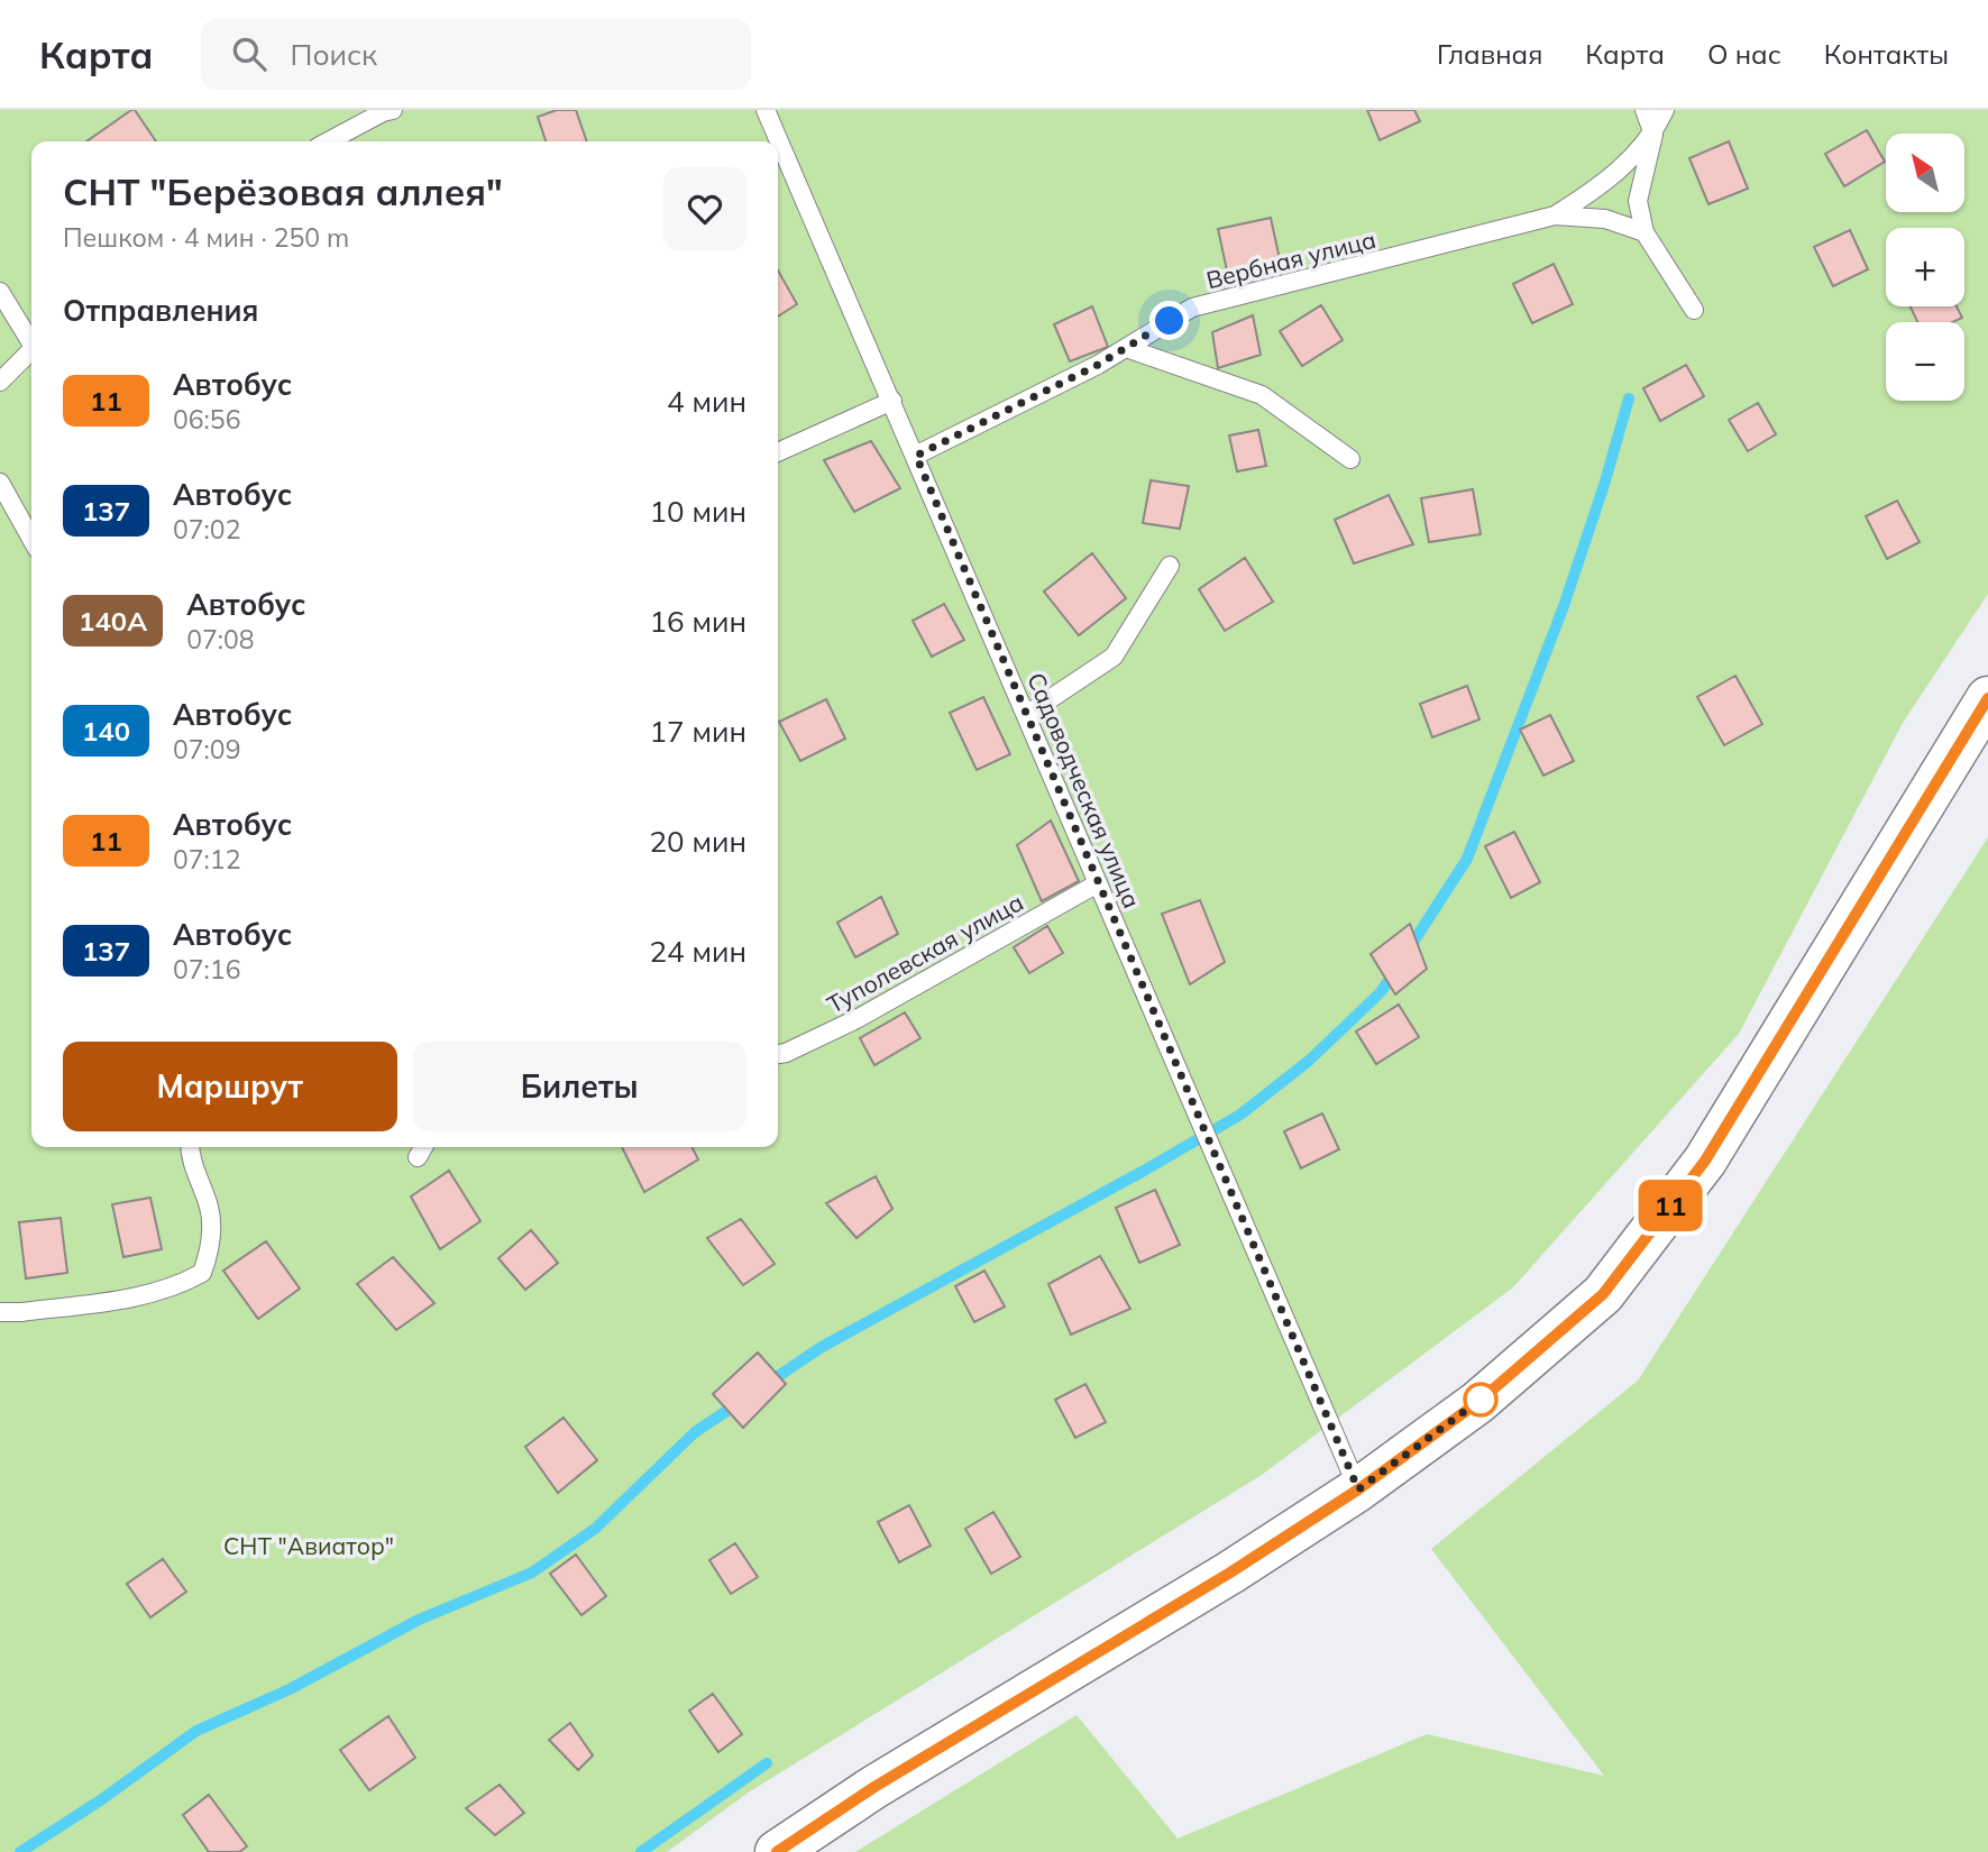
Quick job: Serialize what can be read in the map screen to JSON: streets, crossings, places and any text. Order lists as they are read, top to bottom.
{
  "streets": {
    "lane": ["Вербная улица", "Садоводческая улица", "Туполевская улица"]
  },
  "crossings": [
    ["Вербная улица", "Садоводческая улица"],
    ["Садоводческая улица", "Туполевская улица"]
  ],
  "parks": ["СНТ \"Авиатор\""],
  "lines": ["bus line 11"],
  "north": "top left",
  "page": {
    "header": "Карта",
    "search": "Поиск",
    "nav": [
      "Главная",
      "Карта",
      "О нас",
      "Контакты"
    ],
    "on_map": "11",
    "map_buttons": ["+", "−"],
    "heading": [
      ["СНТ \"Берёзовая аллея\"", "Пешком · 4 мин · 250 m"],
      "Отправления"
    ],
    "list": [
      {
        "mark": "11",
        "name": "Автобус",
        "note": "06:56",
        "value": "4 мин"
      },
      {
        "mark": "137",
        "name": "Автобус",
        "note": "07:02",
        "value": "10 мин"
      },
      {
        "mark": "140А",
        "name": "Автобус",
        "note": "07:08",
        "value": "16 мин"
      },
      {
        "mark": "140",
        "name": "Автобус",
        "note": "07:09",
        "value": "17 мин"
      },
      {
        "mark": "11",
        "name": "Автобус",
        "note": "07:12",
        "value": "20 мин"
      },
      {
        "mark": "137",
        "name": "Автобус",
        "note": "07:16",
        "value": "24 мин"
      }
    ],
    "buttons": ["Маршрут", "Билеты"]
  }
}
